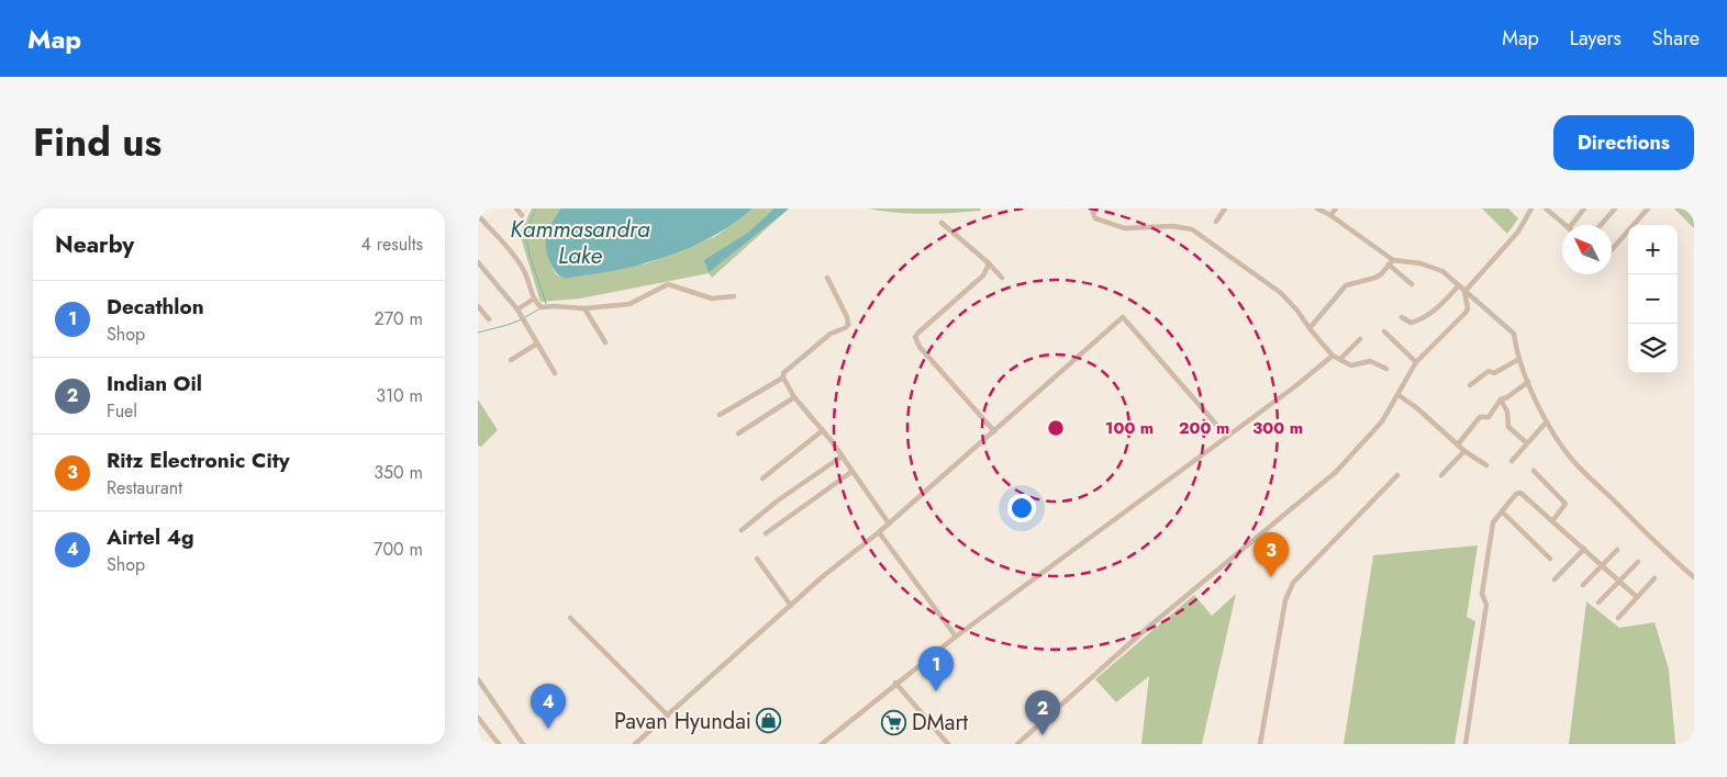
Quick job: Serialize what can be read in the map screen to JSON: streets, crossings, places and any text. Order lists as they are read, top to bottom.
{
  "water": ["Kammasandra Lake"],
  "places": {
    "shop": ["Pavan Hyundai"],
    "supermarket": ["DMart"]
  },
  "north": "top left",
  "page": {
    "header": "Map",
    "nav": ["Map", "Layers", "Share"],
    "title": "Find us",
    "buttons": "Directions",
    "heading": ["Nearby", "4 results"],
    "map_buttons": ["+", "−"],
    "list": [
      {
        "mark": "1",
        "name": "Decathlon",
        "note": "Shop",
        "value": "270 m"
      },
      {
        "mark": "2",
        "name": "Indian Oil",
        "note": "Fuel",
        "value": "310 m"
      },
      {
        "mark": "3",
        "name": "Ritz Electronic City",
        "note": "Restaurant",
        "value": "350 m"
      },
      {
        "mark": "4",
        "name": "Airtel 4g",
        "note": "Shop",
        "value": "700 m"
      }
    ],
    "pins": [
      "3",
      "1",
      "4",
      "2"
    ]
  },
  "rings": ["100 m", "200 m", "300 m"]
}
